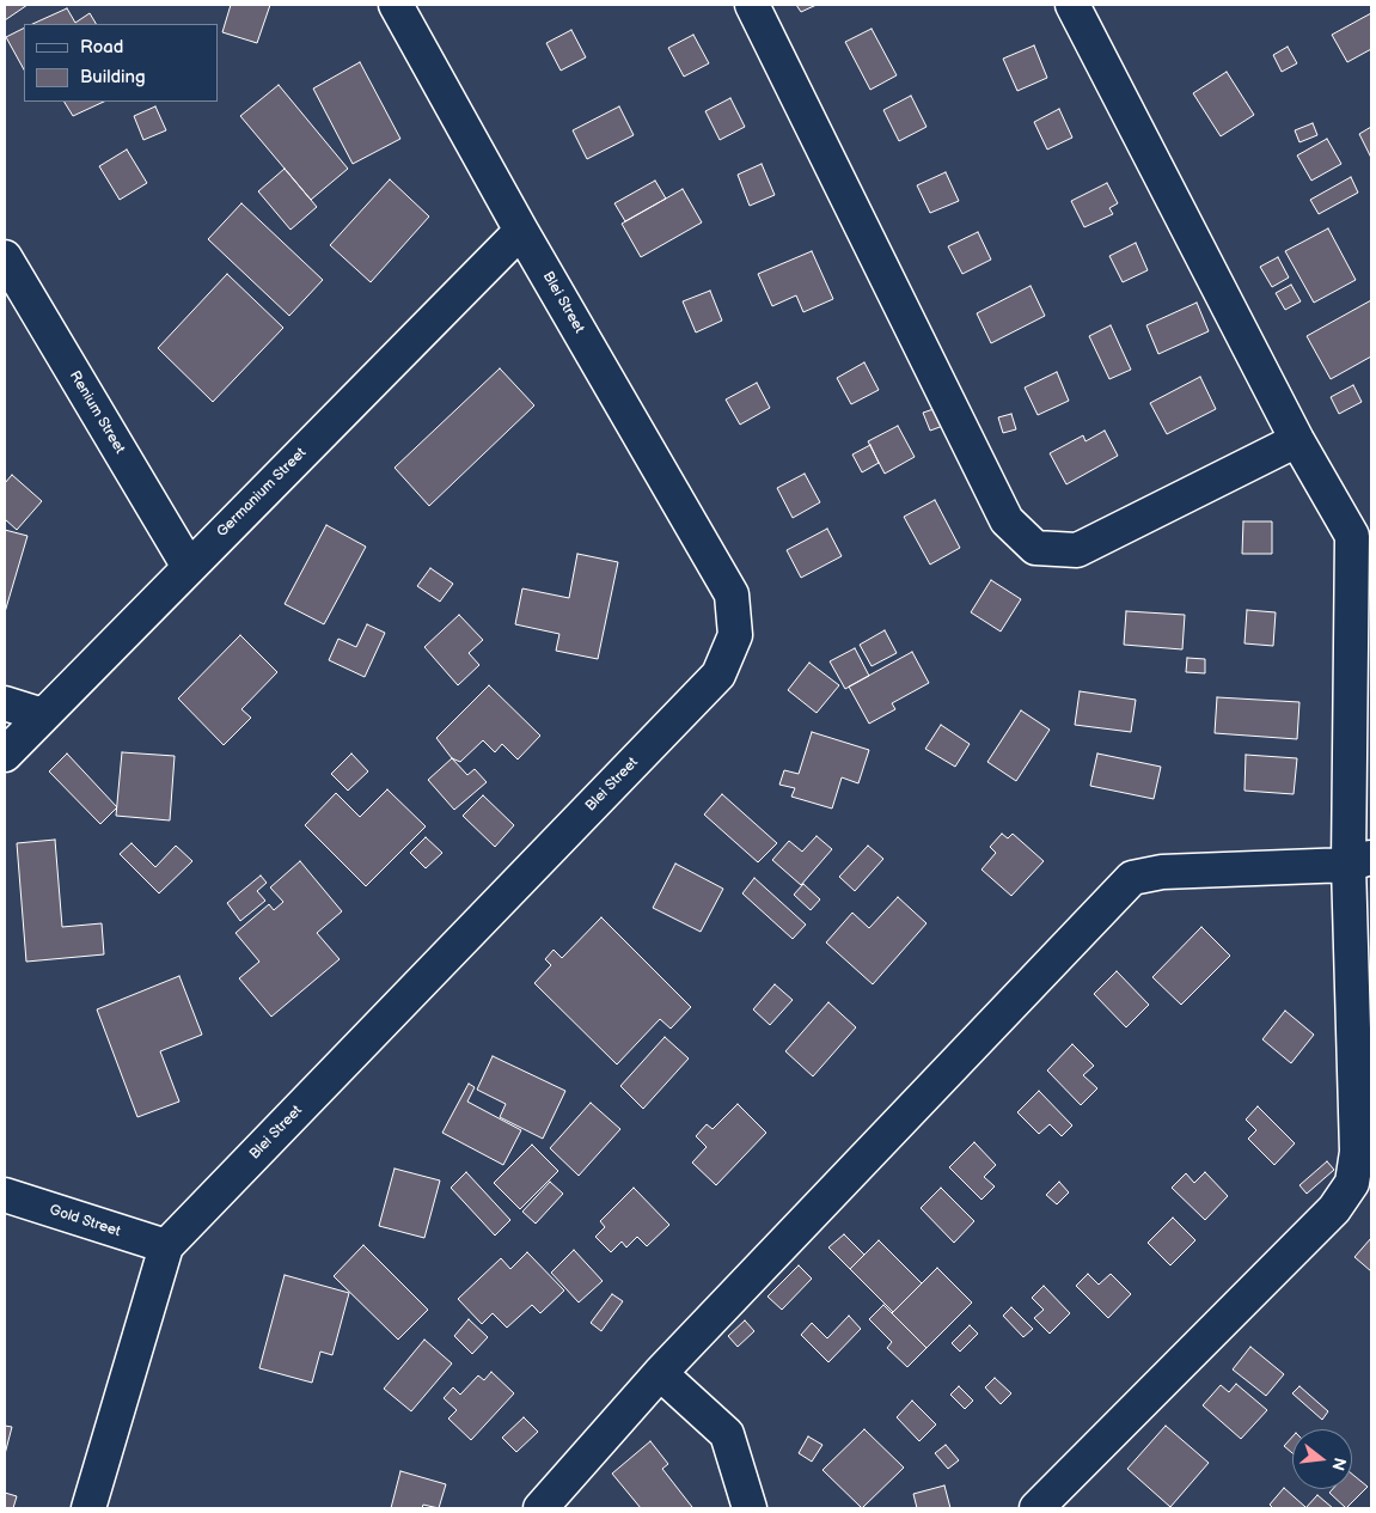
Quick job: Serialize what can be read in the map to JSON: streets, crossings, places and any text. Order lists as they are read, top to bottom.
{
  "streets": {
    "street": [
      "Blei Street",
      "Renium Street",
      "Germanium Street",
      "Gold Street"
    ]
  },
  "crossings": [
    ["Blei Street", "Germanium Street"],
    ["Blei Street", "Gold Street"],
    ["Renium Street", "Germanium Street"]
  ],
  "legend": ["Road", "Building"],
  "north": "right"
}
